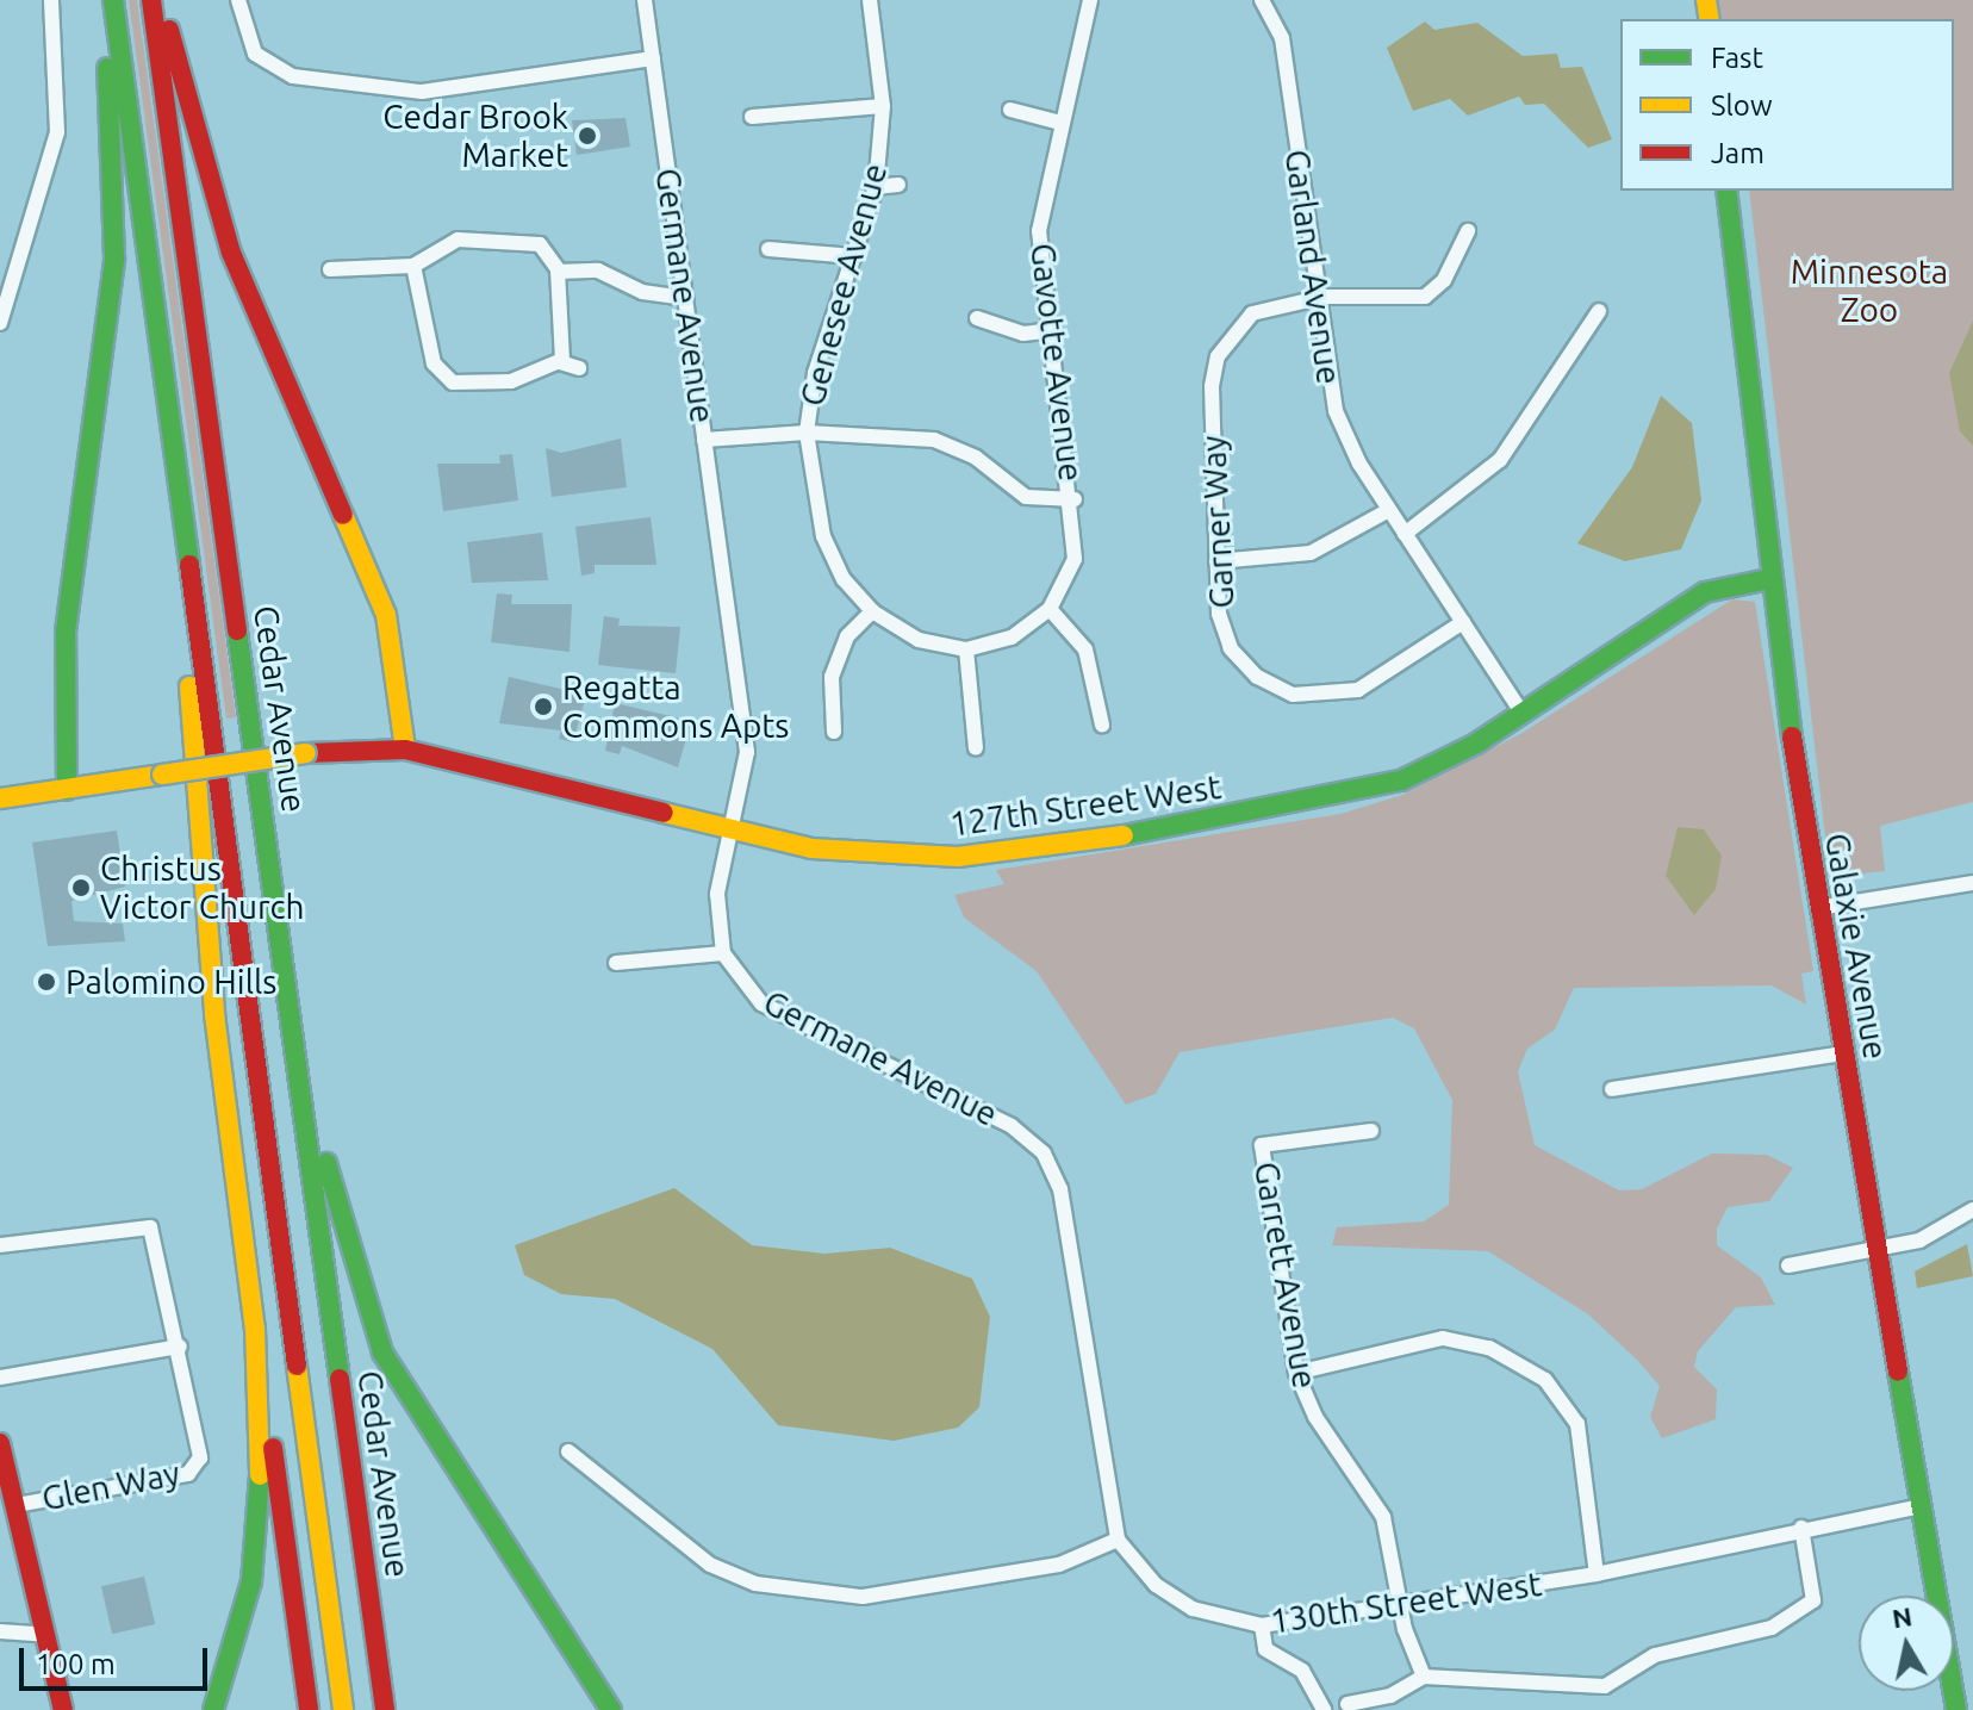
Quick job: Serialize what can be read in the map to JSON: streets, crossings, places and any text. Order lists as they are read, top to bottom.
{
  "streets": {
    "main road": ["Cedar Avenue", "127th Street West", "Galaxie Avenue"],
    "street": [
      "Garland Avenue",
      "Genesee Avenue",
      "Germane Avenue",
      "Gavotte Avenue",
      "Garner Way",
      "Garrett Avenue",
      "Glen Way",
      "130th Street West"
    ]
  },
  "crossings": [
    ["Garland Avenue", "Garner Way"],
    ["Garland Avenue", "127th Street West"],
    ["Germane Avenue", "127th Street West"],
    ["Germane Avenue", "130th Street West"],
    ["127th Street West", "Galaxie Avenue"],
    ["Galaxie Avenue", "130th Street West"],
    ["Garrett Avenue", "130th Street West"]
  ],
  "parks": ["Minnesota Zoo"],
  "places": [
    "Cedar Brook Market",
    "Regatta Commons Apts",
    "Christus Victor Church",
    "Palomino Hills"
  ],
  "legend": ["Fast", "Slow", "Jam"],
  "scale_bar": "100 m",
  "north": "top"
}
